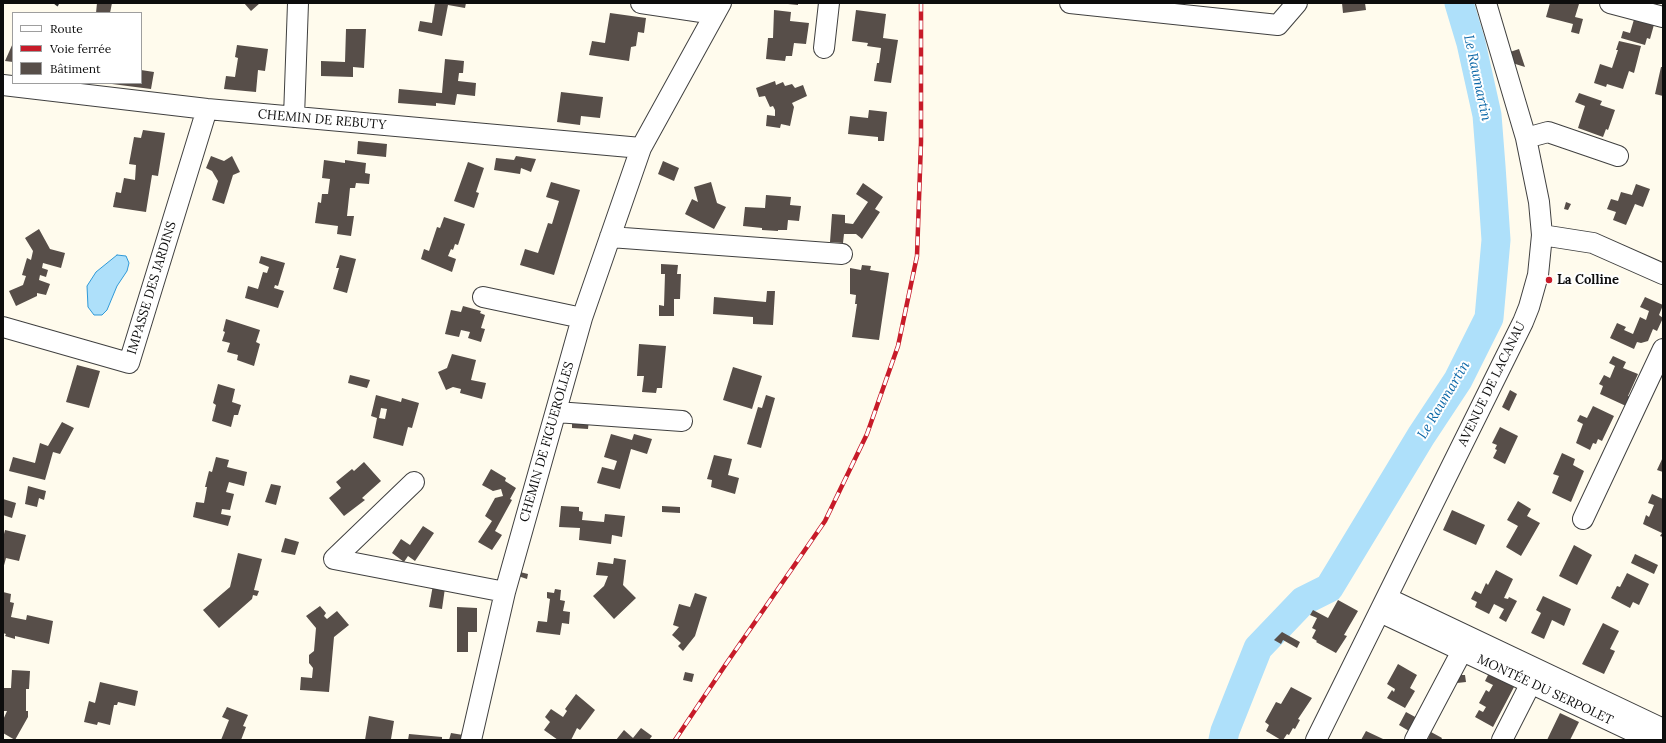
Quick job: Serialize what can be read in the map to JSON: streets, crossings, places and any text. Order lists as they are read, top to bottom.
{
  "streets": {
    "street": [
      "CHEMIN DE REBUTY",
      "IMPASSE DES JARDINS",
      "AVENUE DE LACANAU",
      "CHEMIN DE FIGUEROLLES",
      "MONTÉE DU SERPOLET"
    ]
  },
  "crossings": [
    ["CHEMIN DE REBUTY", "IMPASSE DES JARDINS"],
    ["CHEMIN DE REBUTY", "CHEMIN DE FIGUEROLLES"],
    ["AVENUE DE LACANAU", "MONTÉE DU SERPOLET"]
  ],
  "water": ["Le Raumartin"],
  "places": ["La Colline"],
  "legend": ["Route", "Voie ferrée", "Bâtiment"]
}
